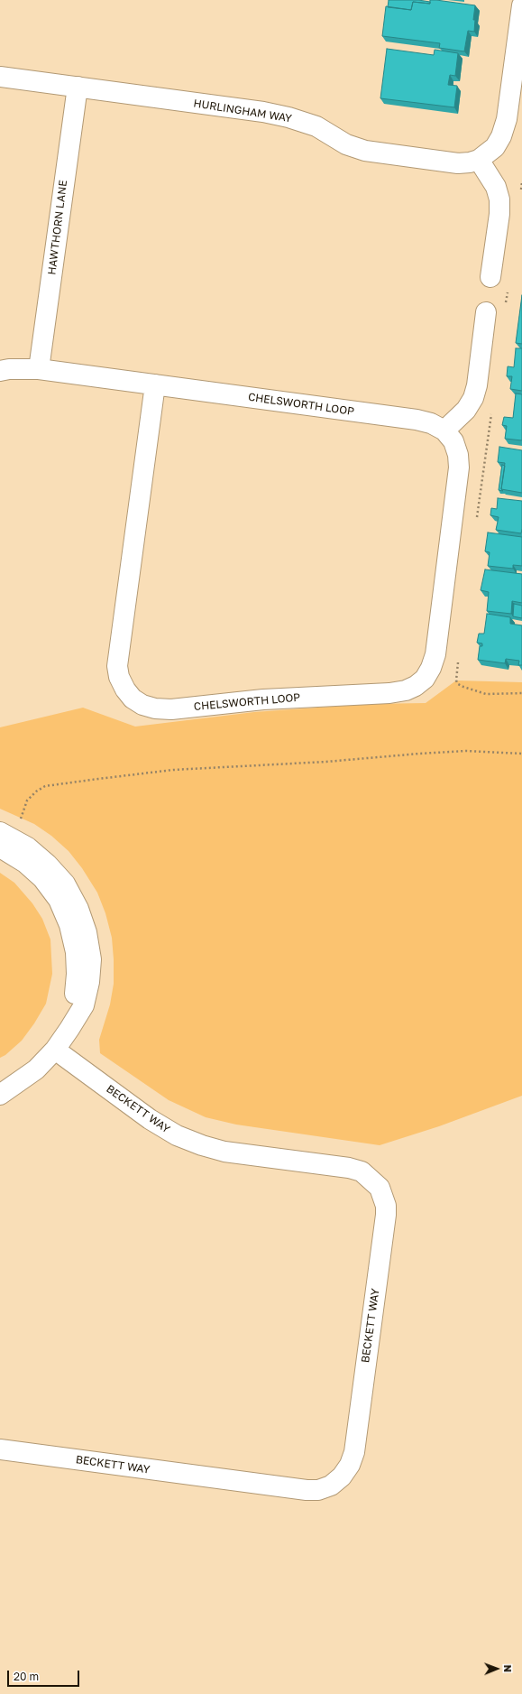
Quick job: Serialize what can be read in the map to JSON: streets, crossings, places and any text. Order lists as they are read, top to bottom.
{
  "streets": {
    "street": [
      "HURLINGHAM WAY",
      "HAWTHORN LANE",
      "CHELSWORTH LOOP",
      "BECKETT WAY"
    ]
  },
  "crossings": [
    ["HURLINGHAM WAY", "HAWTHORN LANE"],
    ["HAWTHORN LANE", "CHELSWORTH LOOP"]
  ],
  "scale_bar": "20 m",
  "north": "right"
}
